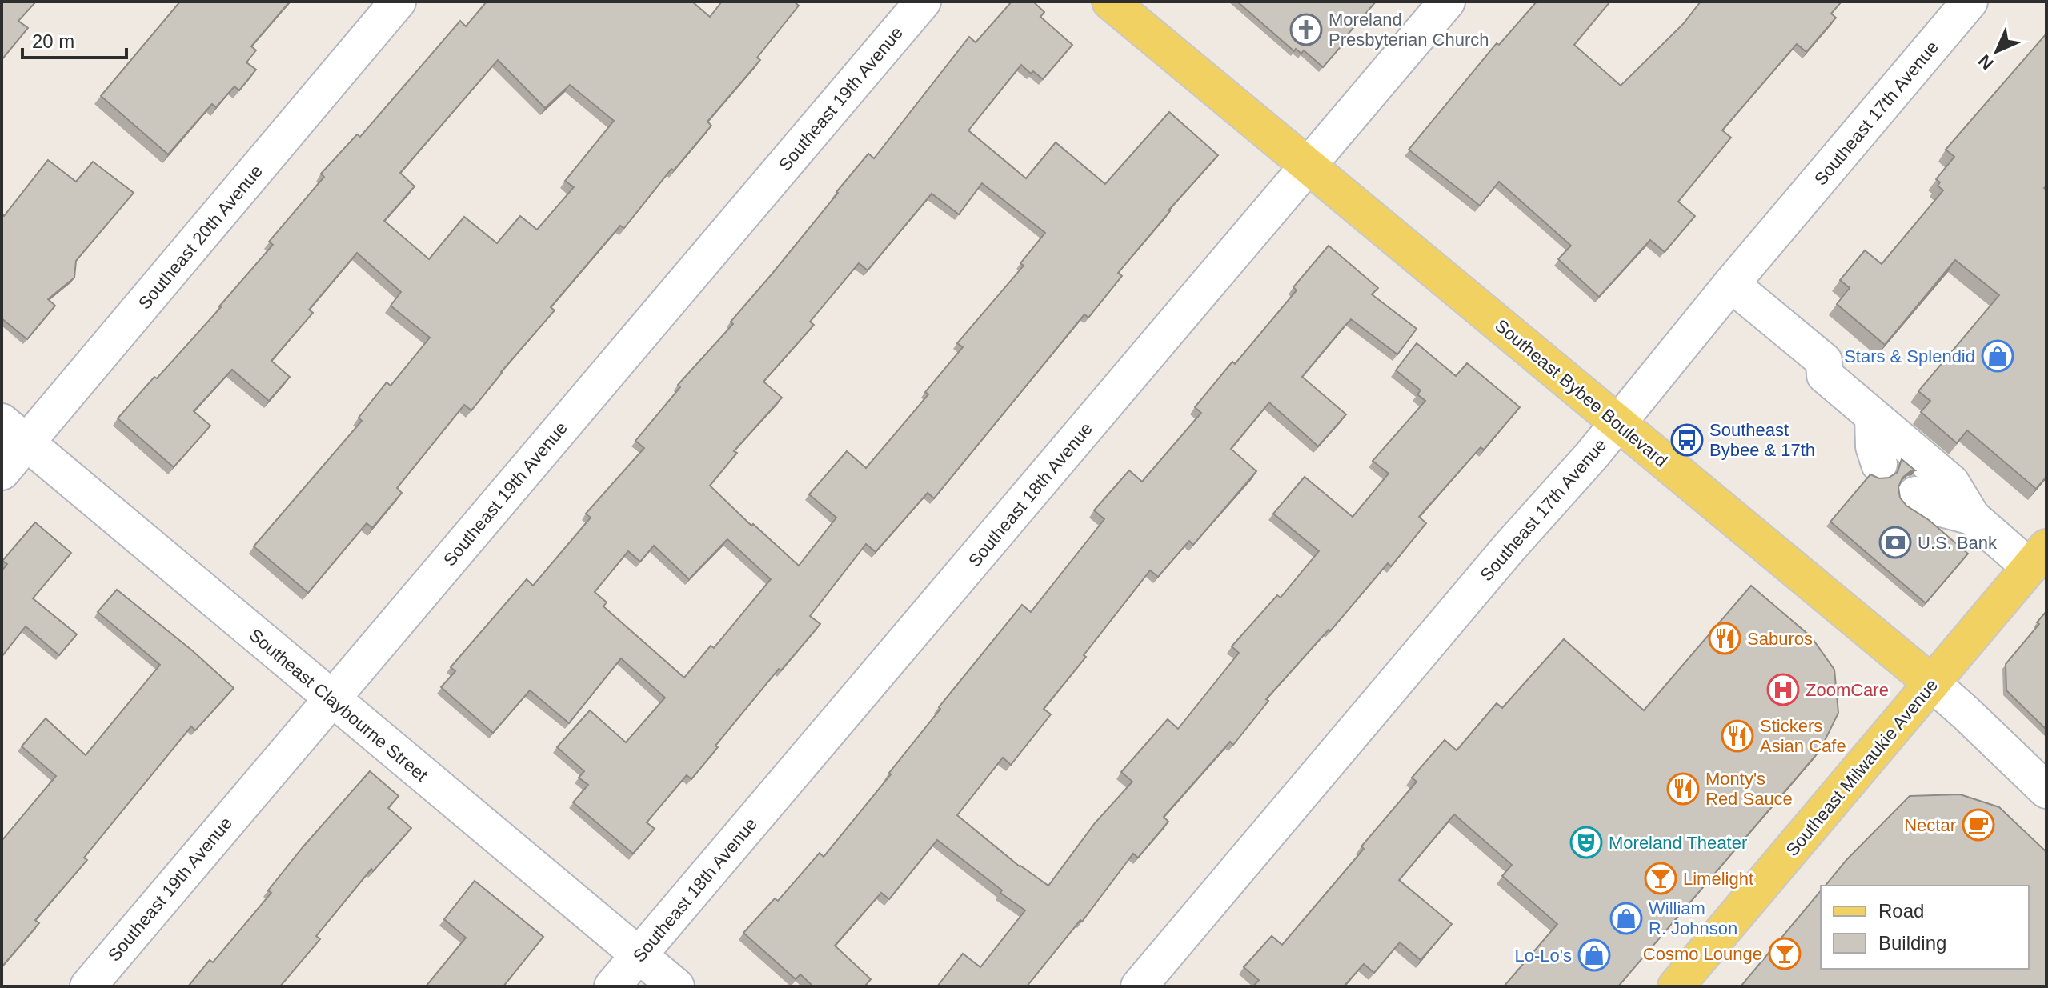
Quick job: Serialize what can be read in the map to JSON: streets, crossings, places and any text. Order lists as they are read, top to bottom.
{
  "streets": {
    "main road": ["Southeast Bybee Boulevard", "Southeast Milwaukie Avenue"],
    "street": [
      "Southeast 19th Avenue",
      "Southeast 17th Avenue",
      "Southeast 20th Avenue",
      "Southeast 18th Avenue",
      "Southeast Claybourne Street"
    ]
  },
  "crossings": [
    ["Southeast 19th Avenue", "Southeast Claybourne Street"],
    ["Southeast 17th Avenue", "Southeast Bybee Boulevard"],
    ["Southeast 20th Avenue", "Southeast Claybourne Street"],
    ["Southeast Bybee Boulevard", "Southeast 18th Avenue"],
    ["Southeast Bybee Boulevard", "Southeast Milwaukie Avenue"],
    ["Southeast 18th Avenue", "Southeast Claybourne Street"]
  ],
  "places": {
    "church": ["Moreland Presbyterian Church"],
    "shop": ["Stars & Splendid", "William R. Johnson", "Lo-Lo's"],
    "bus stop": ["Southeast Bybee & 17th"],
    "bank": ["U.S. Bank"],
    "restaurant": ["Saburos", "Stickers Asian Cafe", "Monty's Red Sauce"],
    "hospital": ["ZoomCare"],
    "cafe": ["Nectar"],
    "theatre": ["Moreland Theater"],
    "bar": ["Limelight", "Cosmo Lounge"]
  },
  "legend": ["Road", "Building"],
  "scale_bar": "20 m",
  "north": "bottom left"
}
